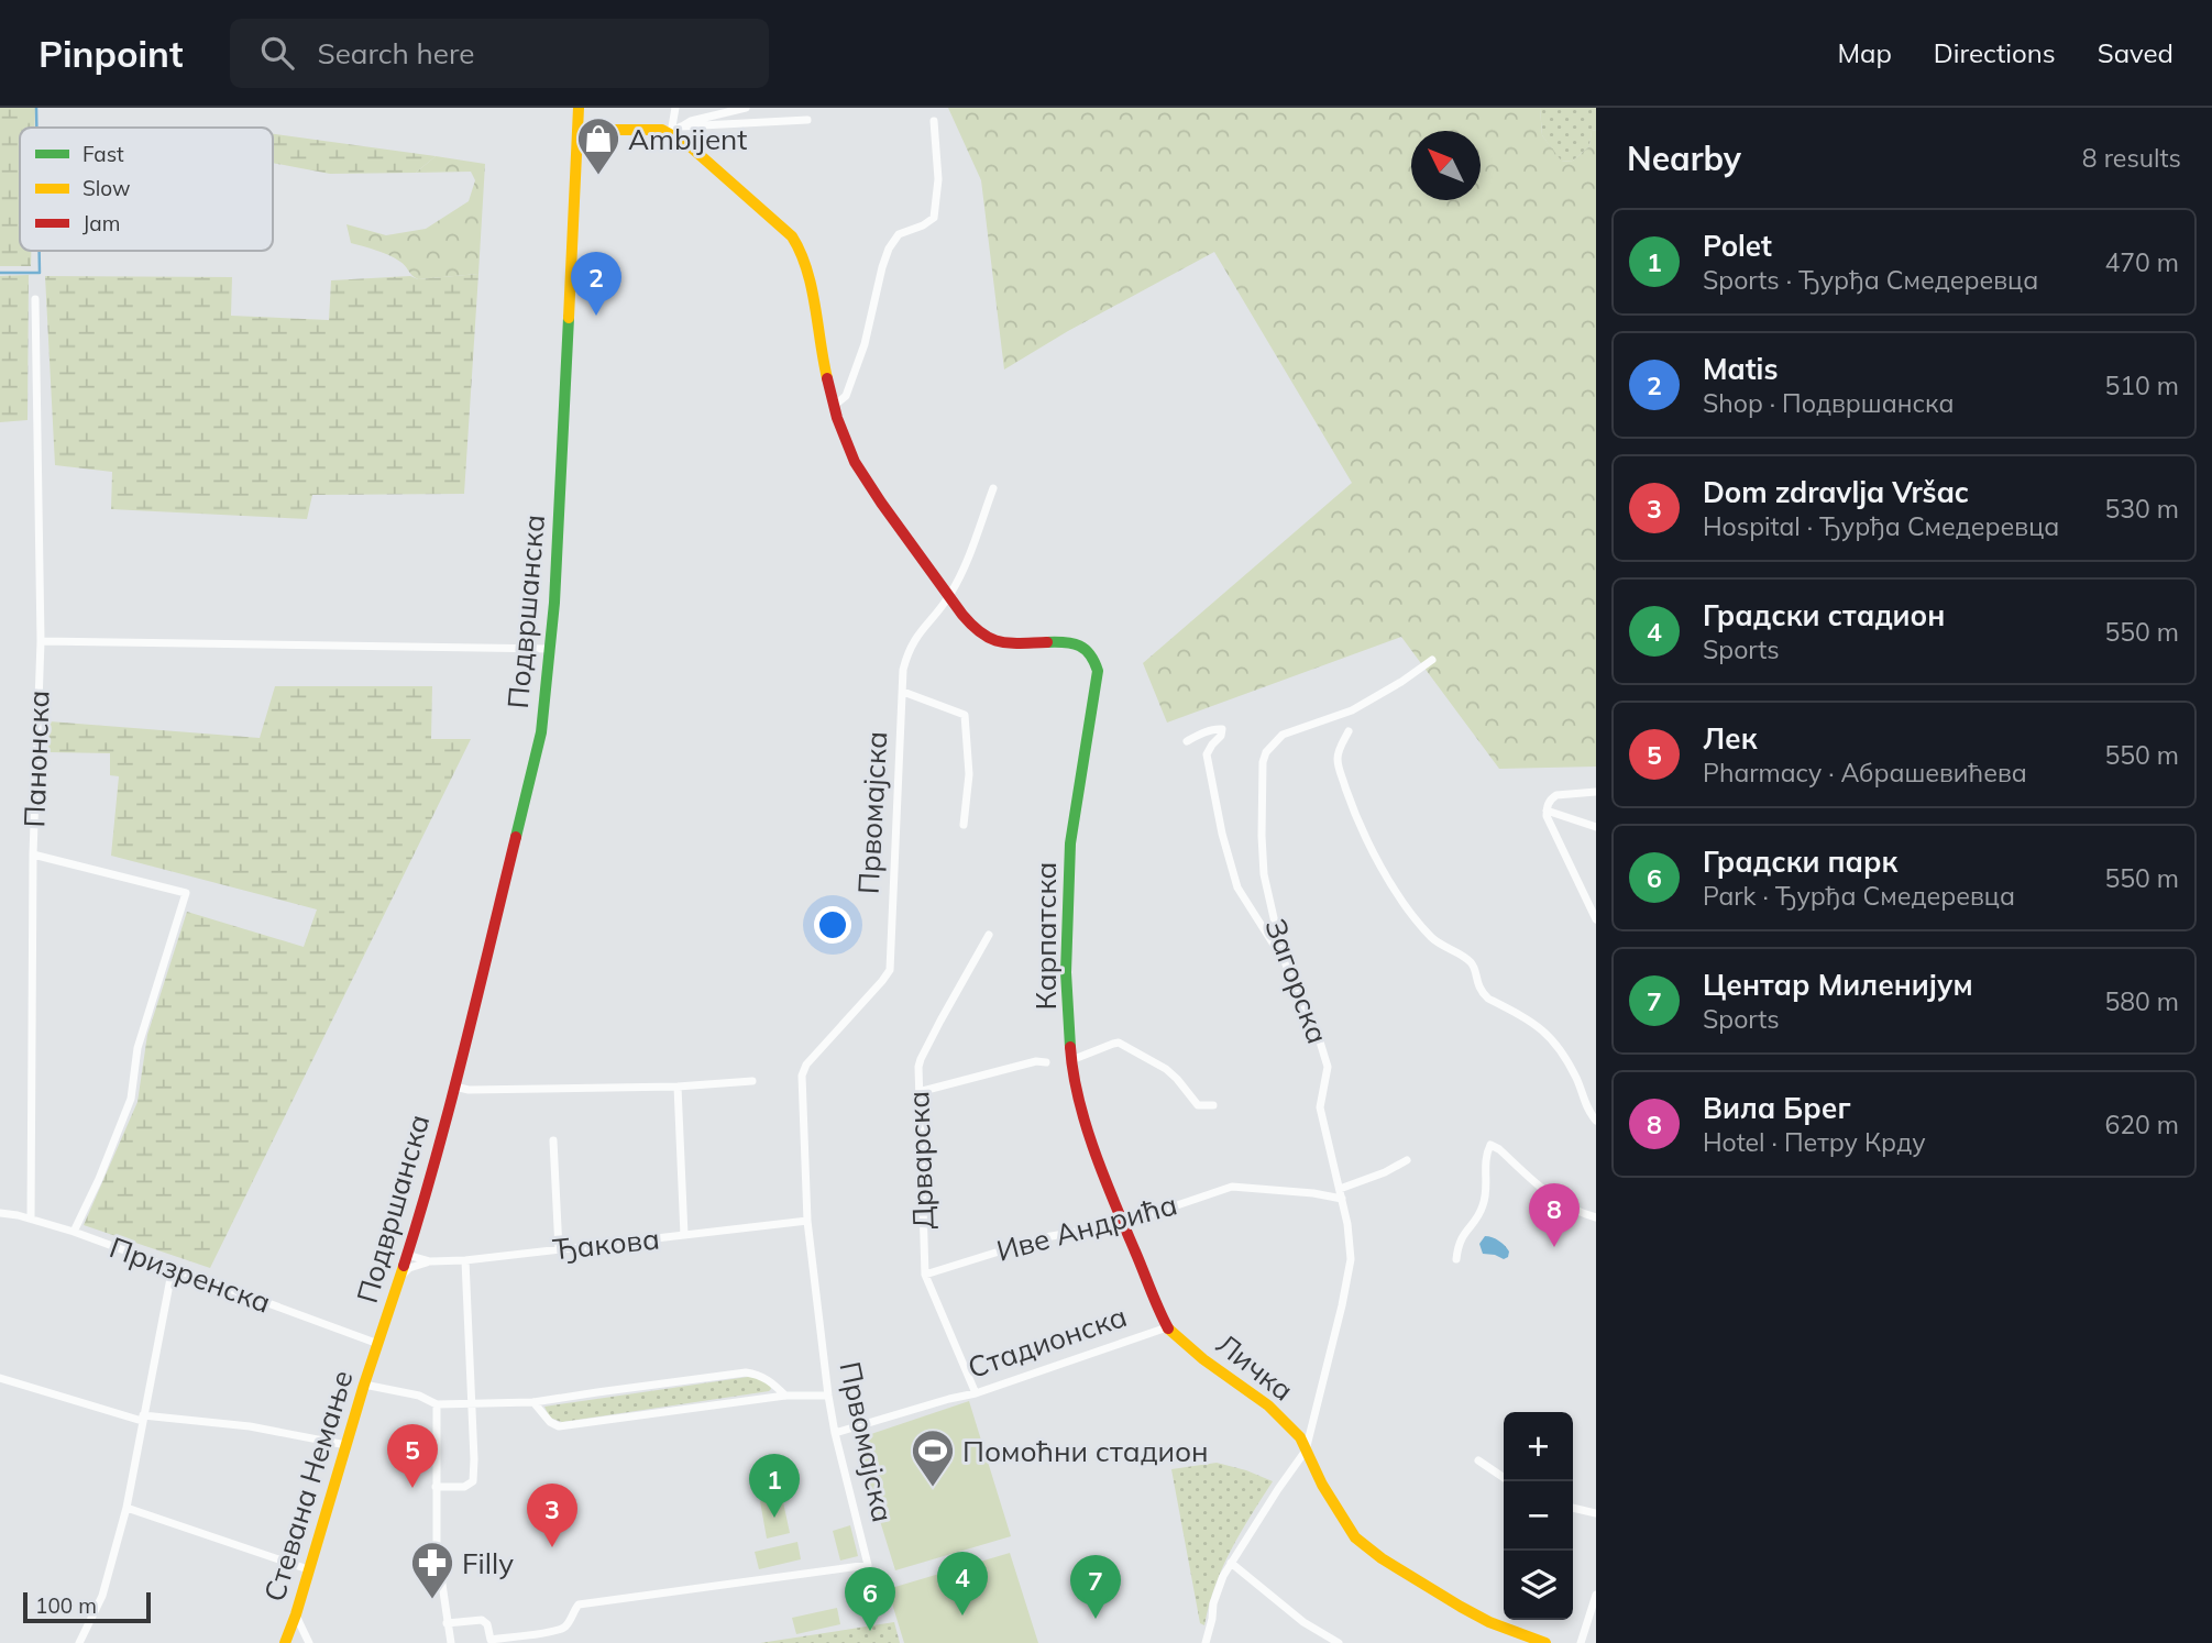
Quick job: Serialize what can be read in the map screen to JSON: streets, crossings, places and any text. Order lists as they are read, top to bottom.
{
  "streets": {
    "street": [
      "Подвршанска",
      "Панонска",
      "Првомајска",
      "Карпатска",
      "Загорска",
      "Дрварска",
      "Иве Андрића",
      "Ђакова",
      "Призренска",
      "Стадионска",
      "Личка",
      "Стевана Немање"
    ]
  },
  "crossings": [
    ["Подвршанска", "Ђакова"],
    ["Подвршанска", "Призренска"],
    ["Подвршанска", "Стевана Немање"],
    ["Панонска", "Призренска"],
    ["Првомајска", "Карпатска"],
    ["Првомајска", "Ђакова"],
    ["Првомајска", "Стадионска"],
    ["Карпатска", "Иве Андрића"],
    ["Карпатска", "Стадионска"],
    ["Загорска", "Иве Андрића"],
    ["Загорска", "Личка"],
    ["Дрварска", "Иве Андрића"],
    ["Дрварска", "Стадионска"],
    ["Иве Андрића", "Стадионска"],
    ["Призренска", "Стевана Немање"],
    ["Стадионска", "Личка"]
  ],
  "places": {
    "shop": ["Ambijent"],
    "sports": ["Помоћни стадион"],
    "pharmacy": ["Filly"]
  },
  "legend": ["Fast", "Slow", "Jam"],
  "scale_bar": "100 m",
  "north": "top left",
  "page": {
    "header": "Pinpoint",
    "search": "Search here",
    "nav": ["Map", "Directions", "Saved"],
    "heading": ["Nearby", "8 results"],
    "list": [
      {
        "mark": "1",
        "name": "Polet",
        "note": "Sports · Ђурђа Смедеревца",
        "value": "470 m"
      },
      {
        "mark": "2",
        "name": "Matis",
        "note": "Shop · Подвршанска",
        "value": "510 m"
      },
      {
        "mark": "3",
        "name": "Dom zdravlja Vršac",
        "note": "Hospital · Ђурђа Смедеревца",
        "value": "530 m"
      },
      {
        "mark": "4",
        "name": "Градски стадион",
        "note": "Sports",
        "value": "550 m"
      },
      {
        "mark": "5",
        "name": "Лек",
        "note": "Pharmacy · Абрашевићева",
        "value": "550 m"
      },
      {
        "mark": "6",
        "name": "Градски парк",
        "note": "Park · Ђурђа Смедеревца",
        "value": "550 m"
      },
      {
        "mark": "7",
        "name": "Центар Миленијум",
        "note": "Sports",
        "value": "580 m"
      },
      {
        "mark": "8",
        "name": "Вила Брег",
        "note": "Hotel · Петру Крду",
        "value": "620 m"
      }
    ],
    "pins": [
      "2",
      "8",
      "5",
      "1",
      "3",
      "4",
      "7",
      "6"
    ],
    "map_buttons": ["+", "−"],
    "scale": "100 m"
  }
}
